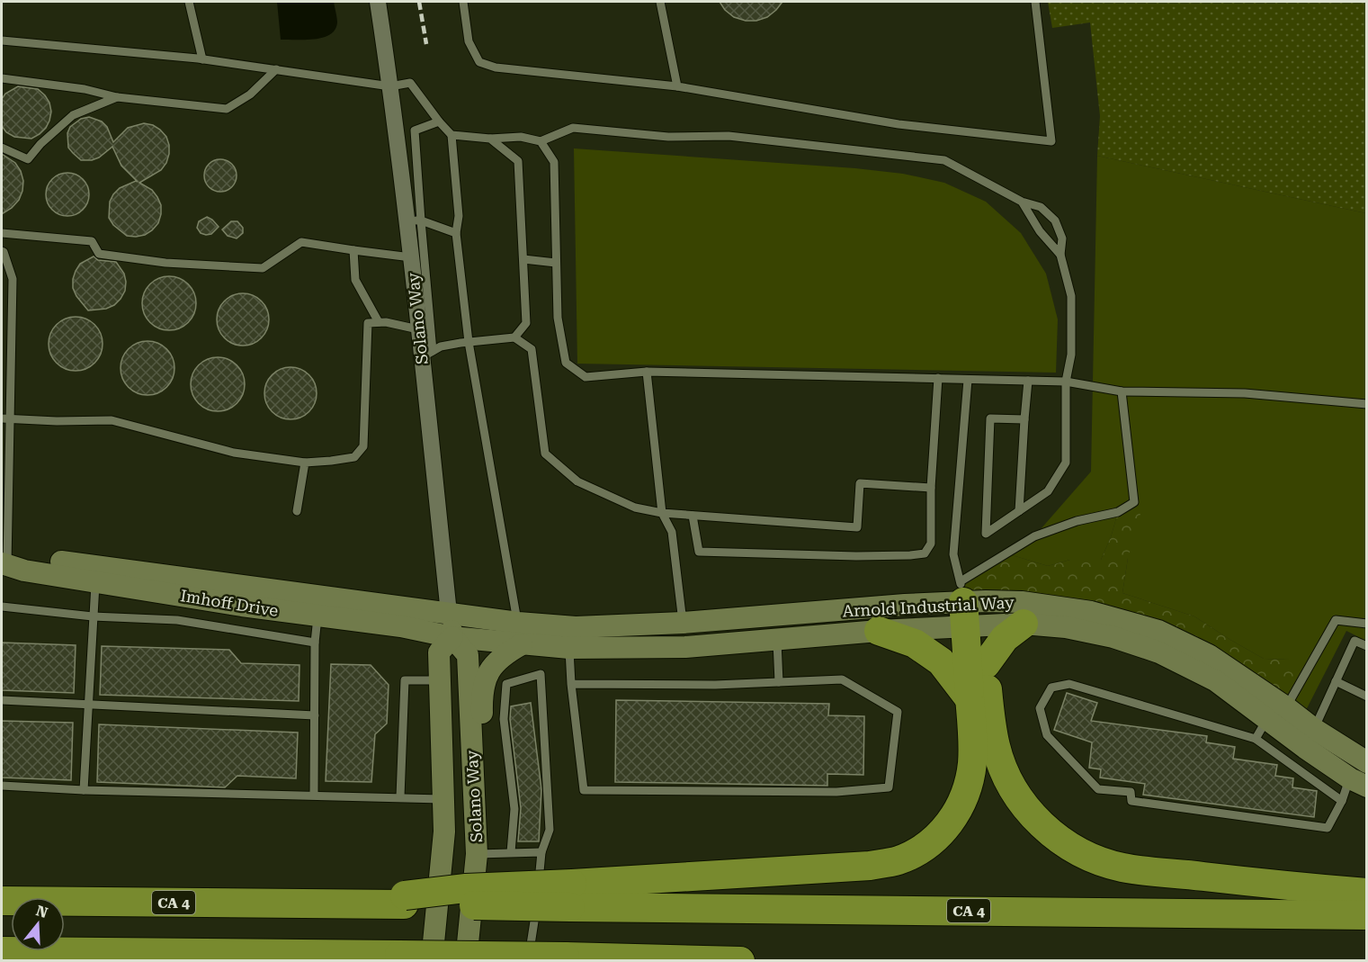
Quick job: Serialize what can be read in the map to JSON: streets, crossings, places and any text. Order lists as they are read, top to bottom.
{
  "streets": {
    "highway": ["CA 4"],
    "street": ["Solano Way", "Imhoff Drive", "Arnold Industrial Way"]
  },
  "crossings": [
    ["Solano Way", "Imhoff Drive"],
    ["Solano Way", "Arnold Industrial Way"],
    ["Imhoff Drive", "Arnold Industrial Way"]
  ],
  "north": "top"
}
